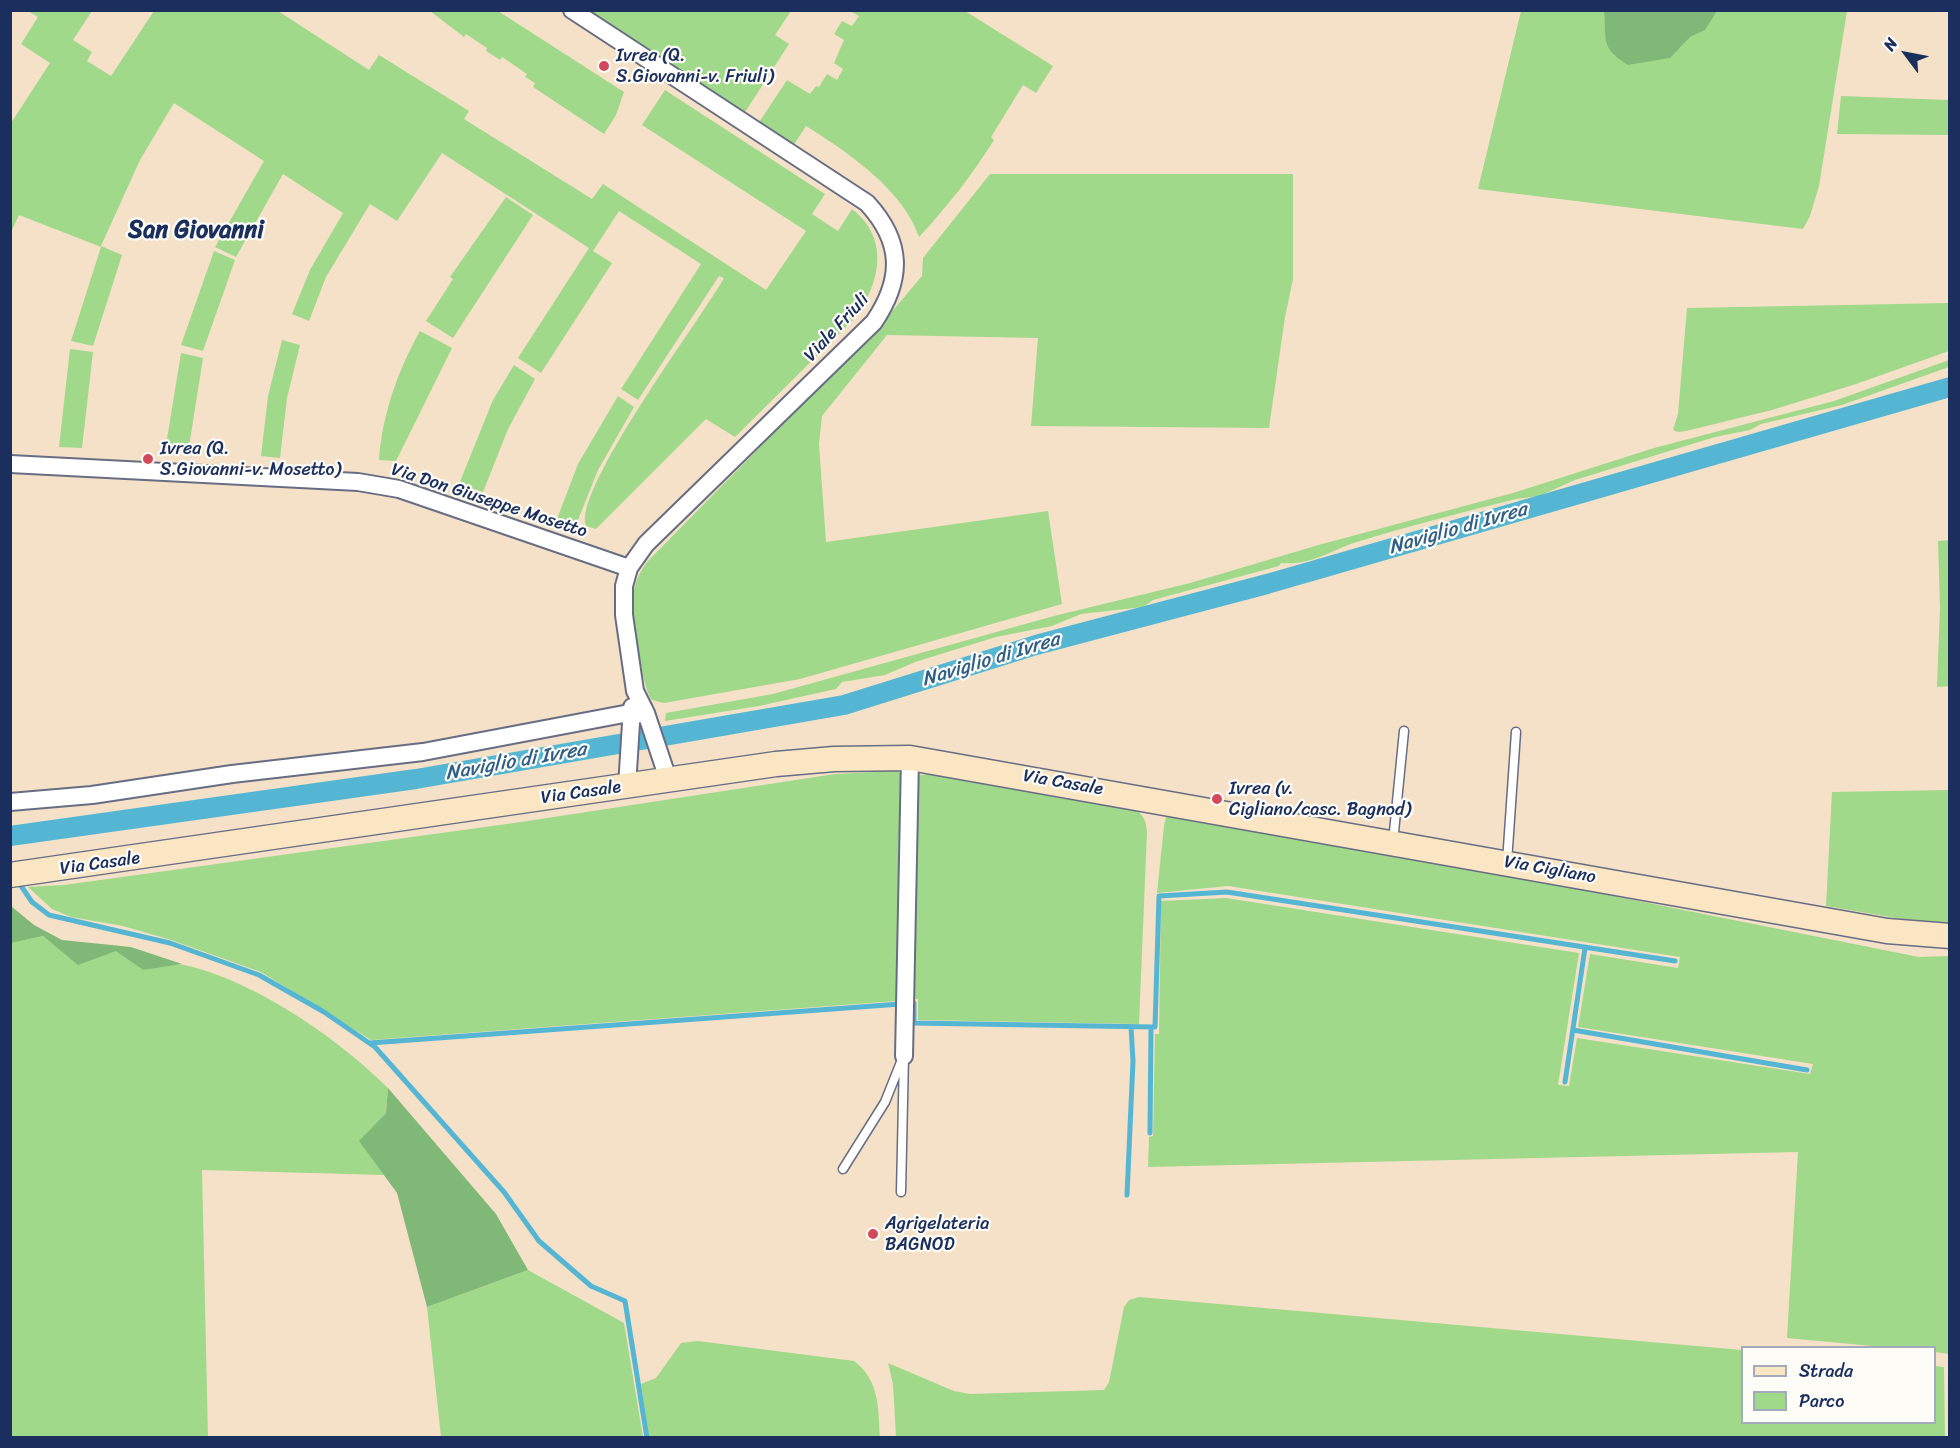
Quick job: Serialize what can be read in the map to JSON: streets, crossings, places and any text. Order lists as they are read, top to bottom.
{
  "streets": {
    "main road": ["Via Casale", "Via Cigliano"],
    "street": ["Viale Friuli", "Via Don Giuseppe Mosetto"]
  },
  "crossings": [
    ["Viale Friuli", "Via Don Giuseppe Mosetto"],
    ["Viale Friuli", "Via Casale"],
    ["Via Casale", "Via Cigliano"]
  ],
  "districts": ["San Giovanni"],
  "water": ["Naviglio di Ivrea"],
  "places": [
    "Ivrea (Q. S.Giovanni-v. Friuli)",
    "Ivrea (Q. S.Giovanni-v. Mosetto)",
    "Ivrea (v. Cigliano/casc. Bagnod)",
    "Agrigelateria BAGNOD"
  ],
  "legend": ["Strada", "Parco"],
  "north": "top left"
}
